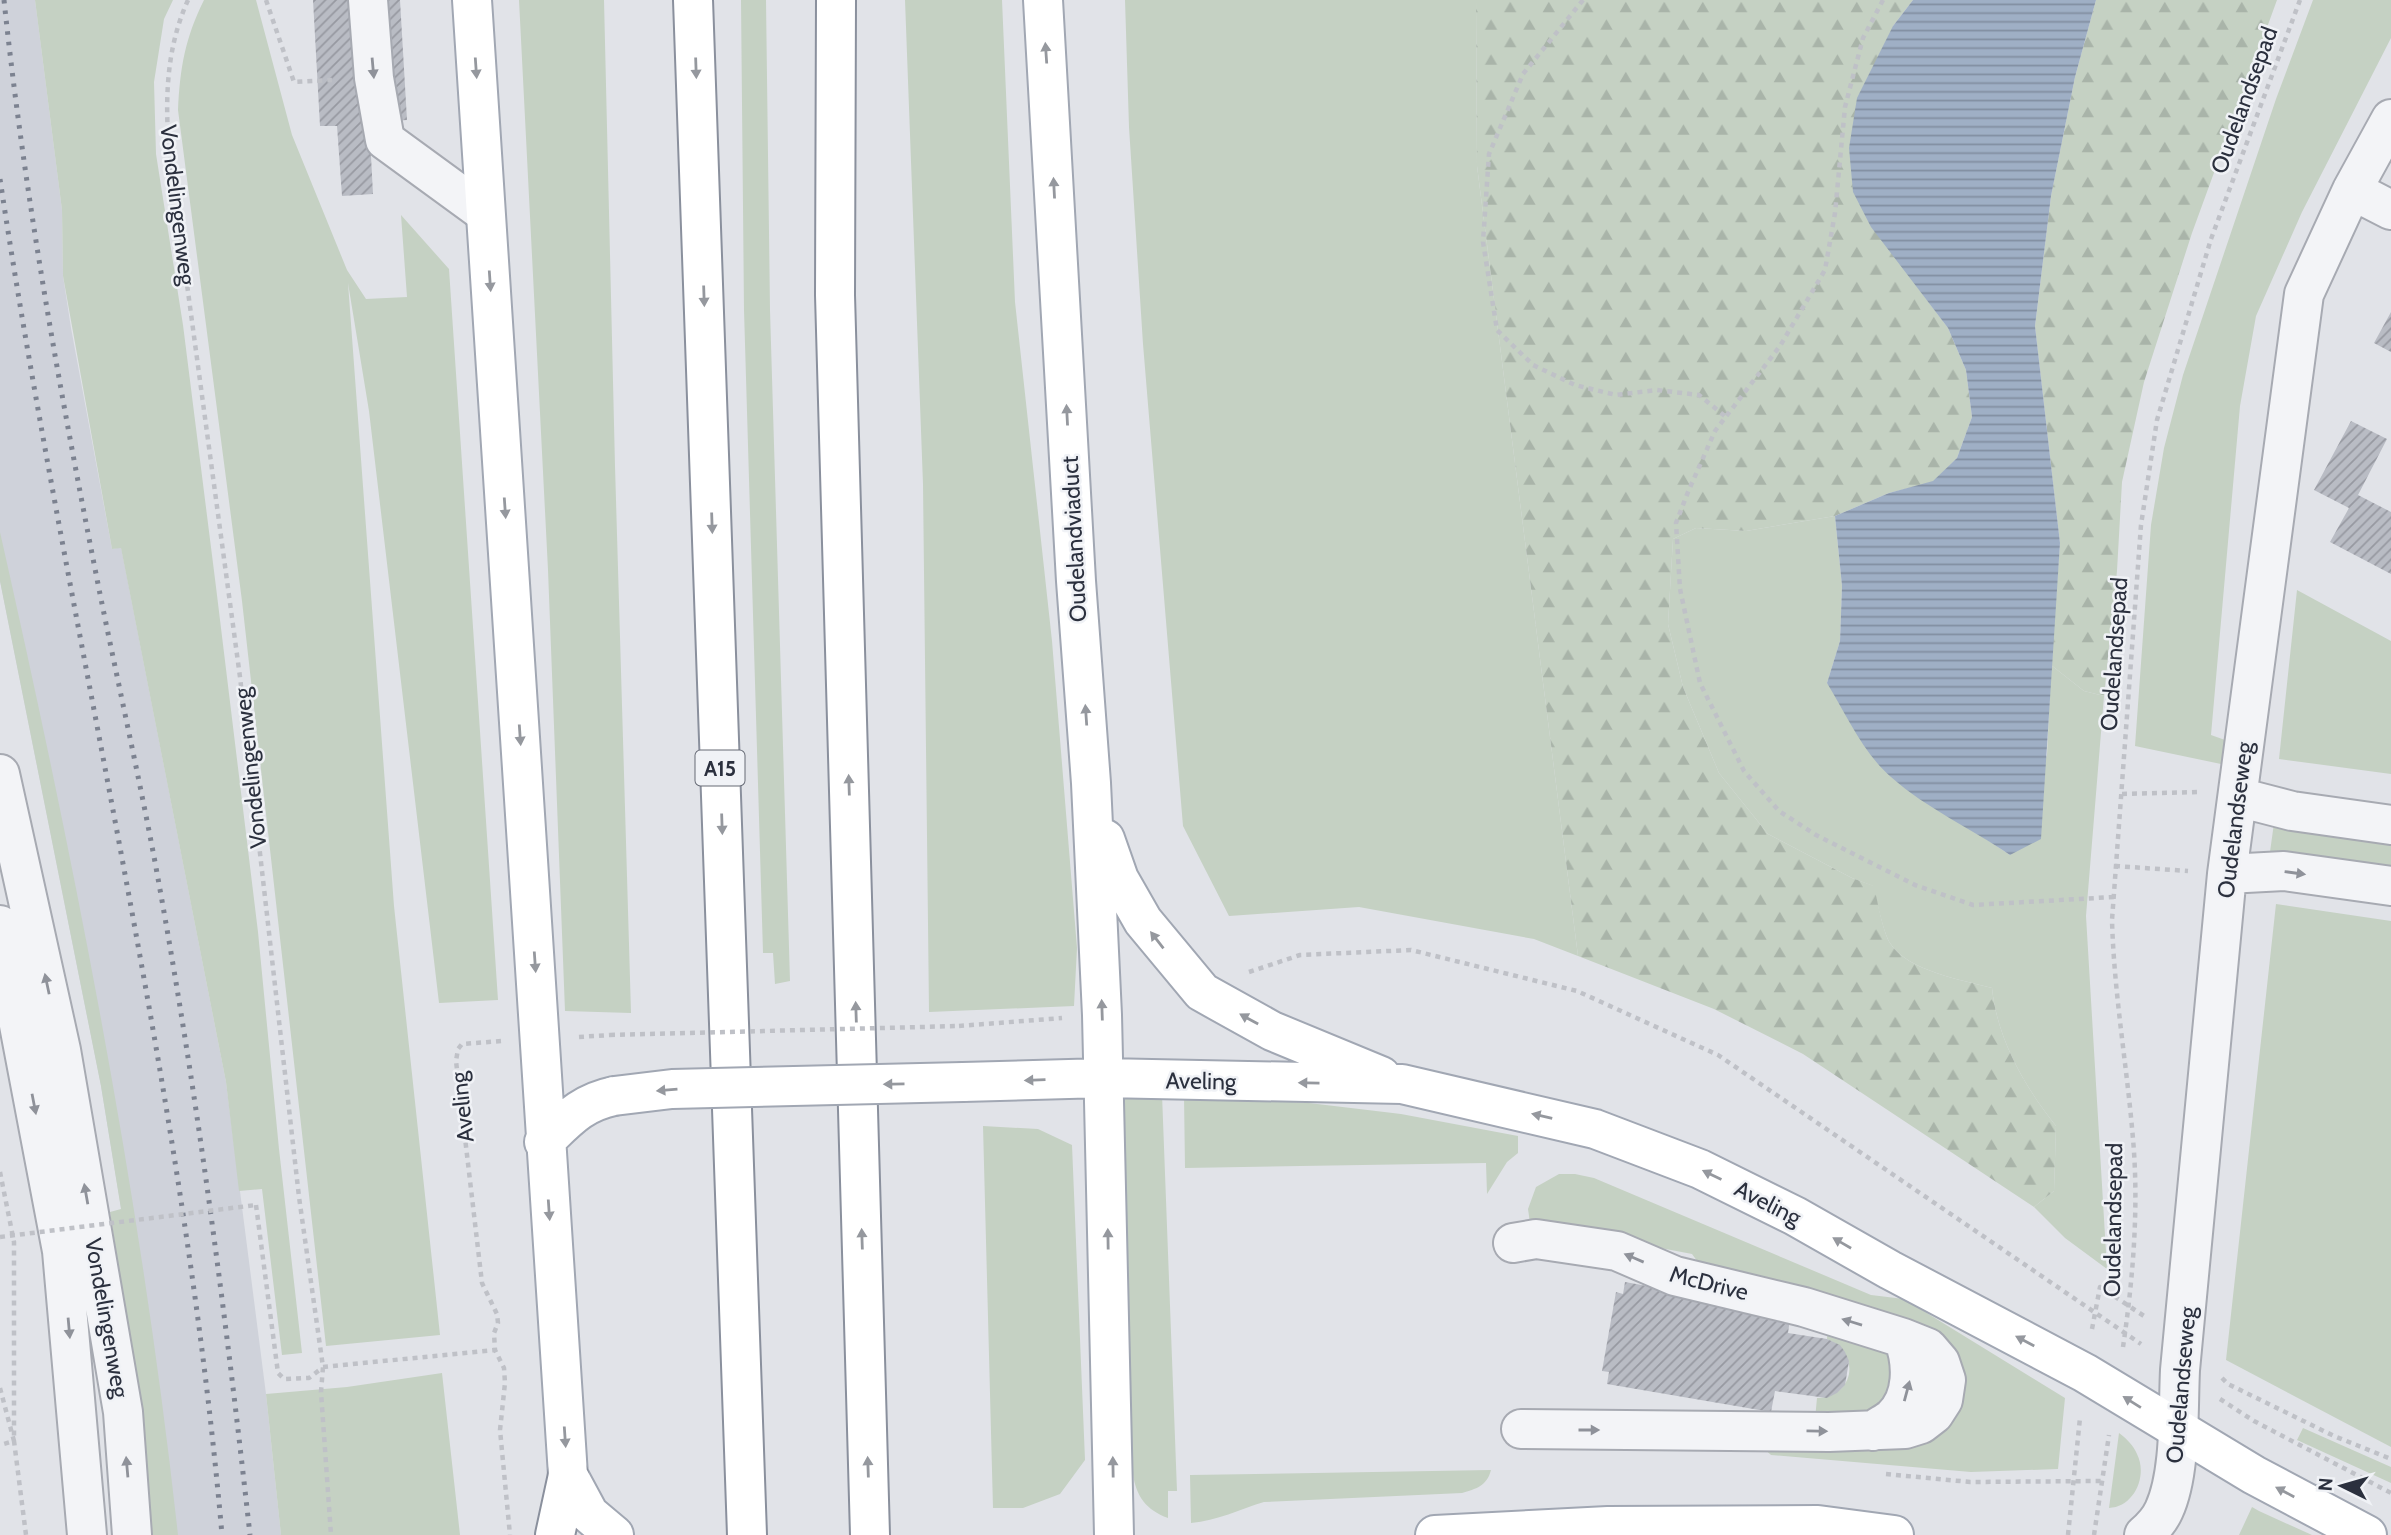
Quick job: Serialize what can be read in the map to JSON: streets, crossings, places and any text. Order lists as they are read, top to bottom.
{
  "streets": {
    "main road": ["Oudelandviaduct", "A15", "Aveling"],
    "street": ["Vondelingenweg", "Oudelandseweg", "McDrive"],
    "path": ["Oudelandsepad"]
  },
  "crossings": [
    ["Oudelandviaduct", "Aveling"],
    ["Oudelandseweg", "Aveling"]
  ],
  "north": "left"
}
